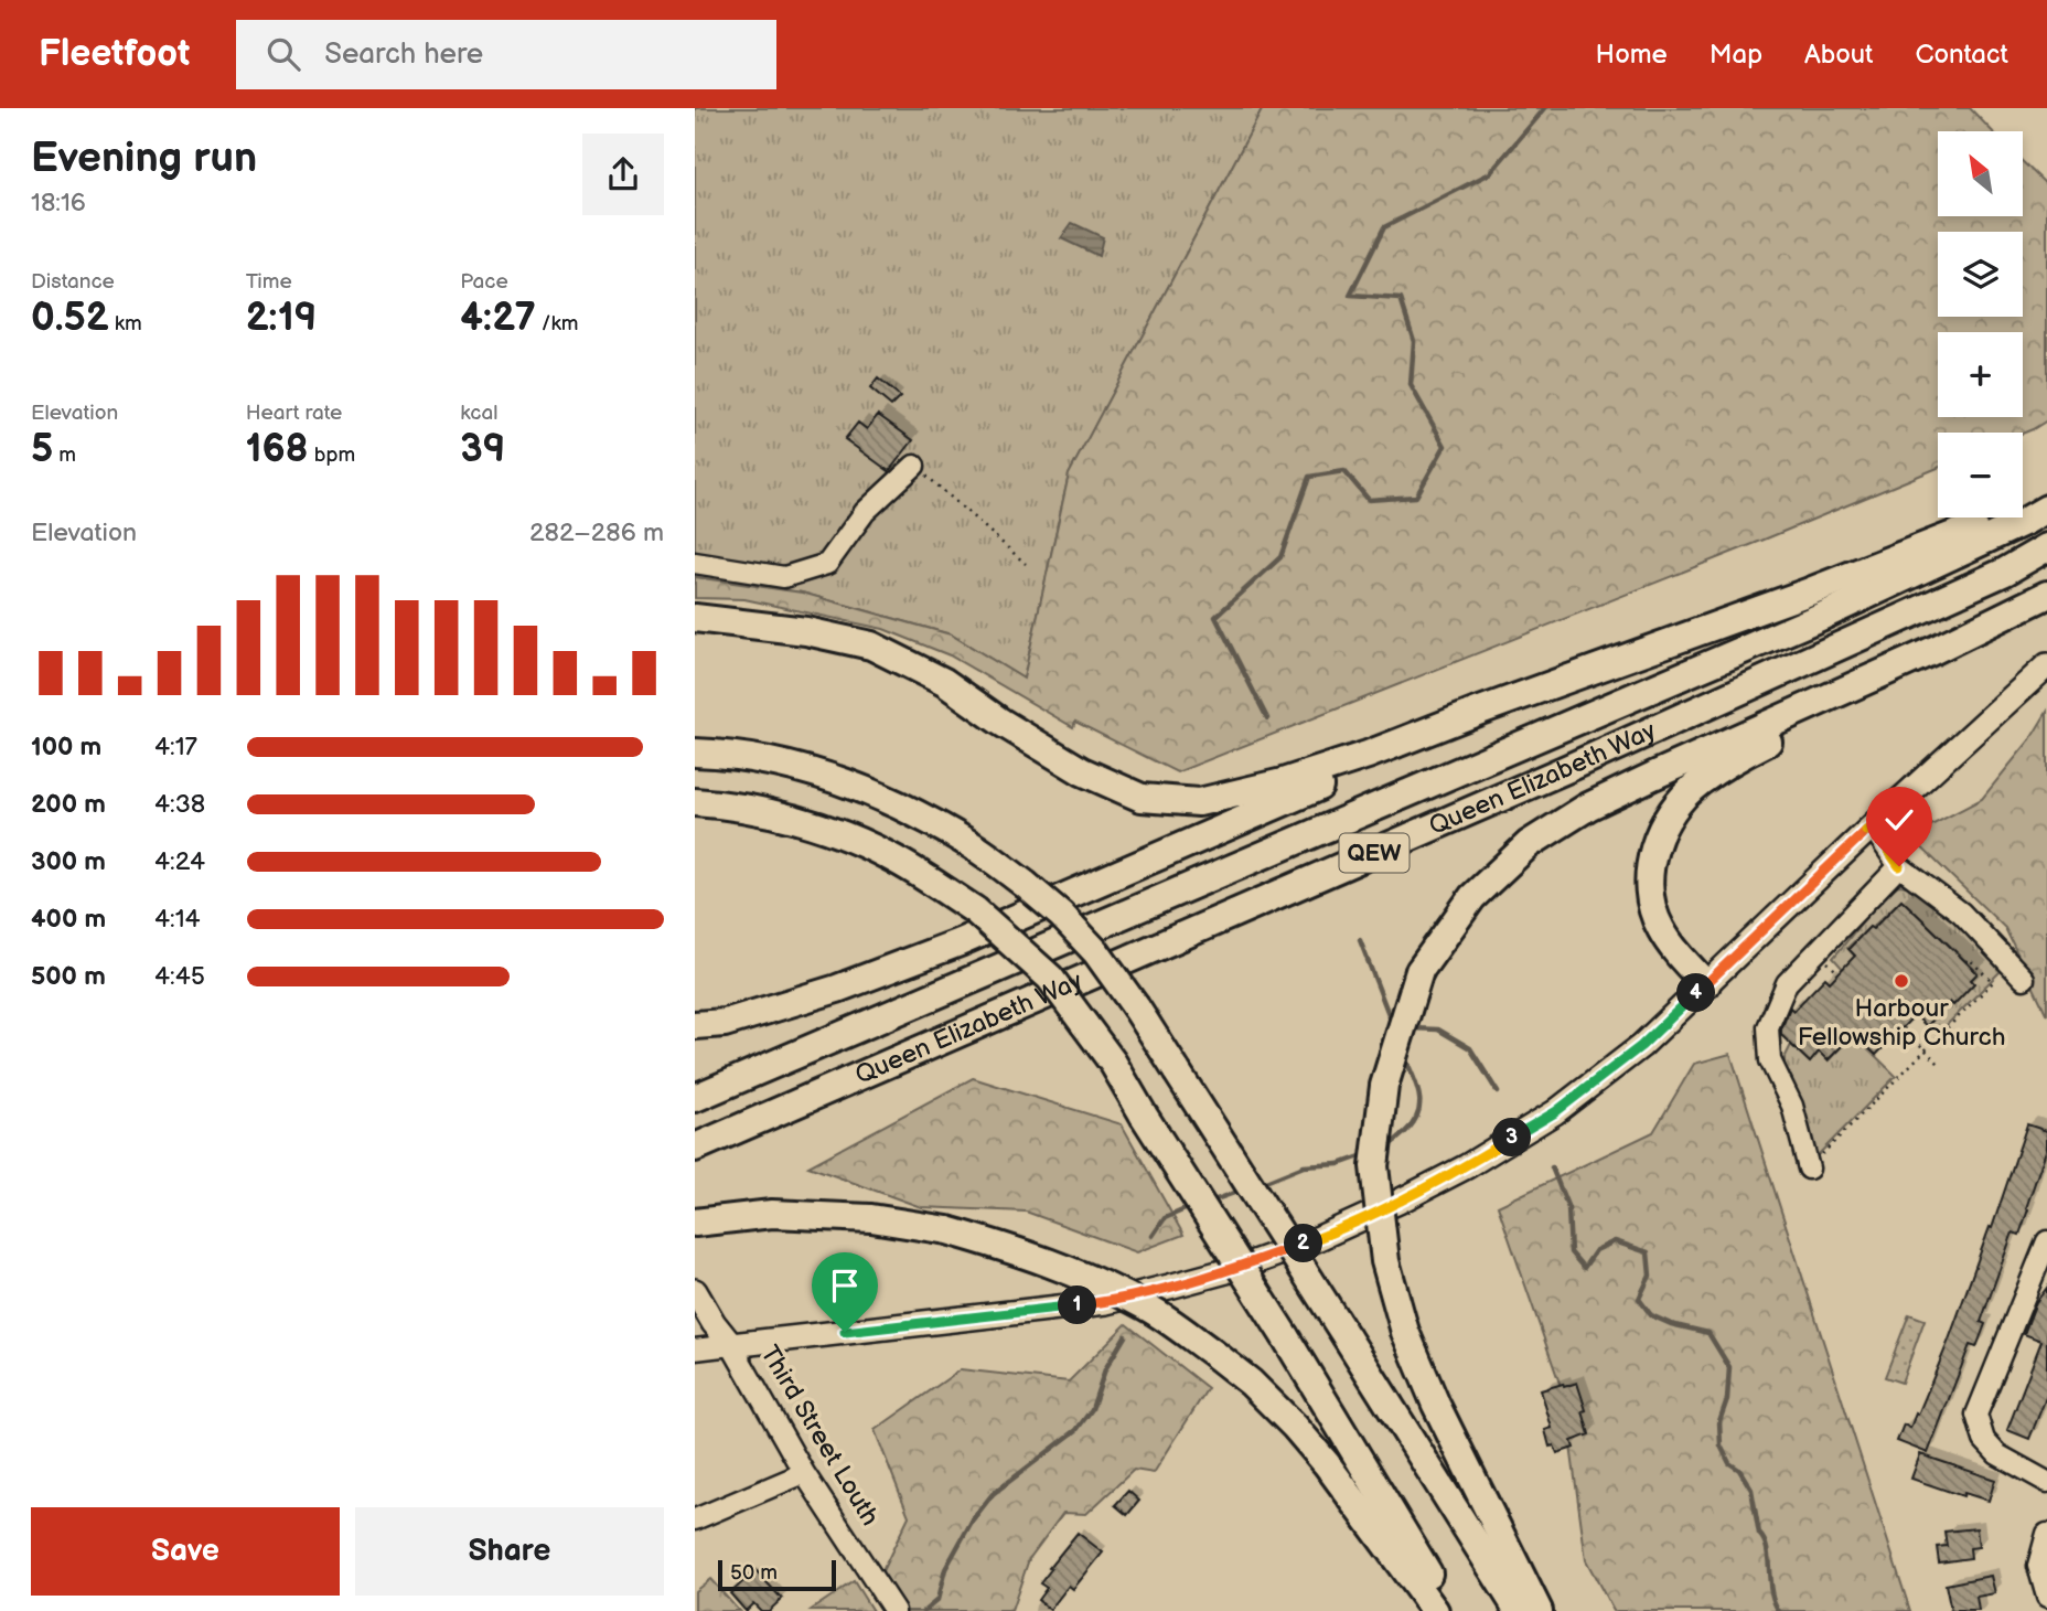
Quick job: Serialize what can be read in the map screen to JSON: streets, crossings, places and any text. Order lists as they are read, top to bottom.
{
  "streets": {
    "highway": ["Queen Elizabeth Way", "QEW"],
    "main road": ["Third Street Louth"]
  },
  "places": ["Harbour Fellowship Church"],
  "scale_bar": "50 m",
  "north": "top left",
  "page": {
    "header": "Fleetfoot",
    "search": "Search here",
    "nav": [
      "Home",
      "Map",
      "About",
      "Contact"
    ],
    "heading": ["Evening run", "18:16"],
    "map_buttons": ["+", "−"],
    "stats": [
      ["Distance", "0.52 km"],
      ["Time", "2:19"],
      ["Pace", "4:27 /km"],
      ["Elevation", "5 m"],
      ["Heart rate", "168 bpm"],
      ["kcal", "39"]
    ],
    "chart": ["Elevation", "282–286 m"],
    "list": [
      {
        "name": "100 m",
        "note": "4:17"
      },
      {
        "name": "200 m",
        "note": "4:38"
      },
      {
        "name": "300 m",
        "note": "4:24"
      },
      {
        "name": "400 m",
        "note": "4:14"
      },
      {
        "name": "500 m",
        "note": "4:45"
      }
    ],
    "pins": [
      "4",
      "3",
      "2",
      "1"
    ],
    "buttons": ["Save", "Share"],
    "scale": "50 m"
  }
}
